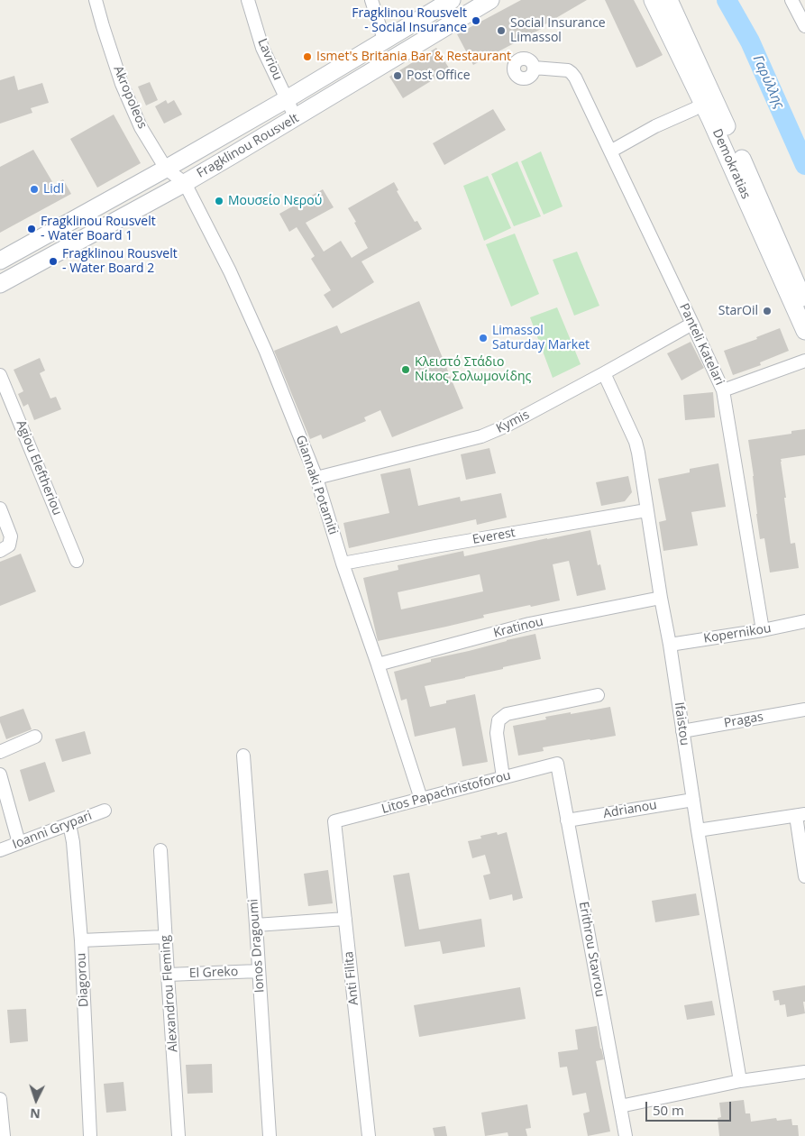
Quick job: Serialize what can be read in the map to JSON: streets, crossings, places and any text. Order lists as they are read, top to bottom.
{
  "streets": {
    "main road": ["Fragklinou Rousvelt", "Demokratias"],
    "street": [
      "Lavriou",
      "Akropoleos",
      "Panteli Katelari",
      "Kymis",
      "Agiou Eleftheriou",
      "Giannaki Potamiti",
      "Everest",
      "Kratinou",
      "Kopernikou",
      "Pragas",
      "Ifaistou",
      "Litos Papachristoforou",
      "Adrianou",
      "Ioanni Grypari",
      "Ionos Dragoumi",
      "Erithrou Stavrou",
      "El Greko",
      "Anti Filita",
      "Diagorou",
      "Alexandrou Fleming"
    ]
  },
  "crossings": [
    ["Lavriou", "Fragklinou Rousvelt"],
    ["Akropoleos", "Fragklinou Rousvelt"],
    ["Akropoleos", "Giannaki Potamiti"],
    ["Fragklinou Rousvelt", "Giannaki Potamiti"],
    ["Panteli Katelari", "Kymis"],
    ["Panteli Katelari", "Kopernikou"],
    ["Kymis", "Giannaki Potamiti"],
    ["Kymis", "Ifaistou"],
    ["Giannaki Potamiti", "Everest"],
    ["Giannaki Potamiti", "Kratinou"],
    ["Giannaki Potamiti", "Litos Papachristoforou"],
    ["Everest", "Ifaistou"],
    ["Kratinou", "Ifaistou"],
    ["Kopernikou", "Ifaistou"],
    ["Pragas", "Ifaistou"],
    ["Ifaistou", "Adrianou"],
    ["Litos Papachristoforou", "Erithrou Stavrou"],
    ["Litos Papachristoforou", "Anti Filita"],
    ["Adrianou", "Erithrou Stavrou"],
    ["Ioanni Grypari", "Diagorou"],
    ["Ionos Dragoumi", "El Greko"],
    ["El Greko", "Alexandrou Fleming"]
  ],
  "water": ["Γαρύλλης"],
  "places": [
    "Fragklinou Rousvelt - Social Insurance",
    "Social Insurance Limassol",
    "Ismet's Britania Bar & Restaurant",
    "Post Office",
    "Lidl",
    "Μουσείο Νερού",
    "Fragklinou Rousvelt - Water Board 1",
    "Fragklinou Rousvelt - Water Board 2",
    "StarOil",
    "Limassol Saturday Market",
    "Κλειστό Στάδιο Νίκος Σολωμονίδης"
  ],
  "scale_bar": "50 m",
  "north": "bottom"
}
